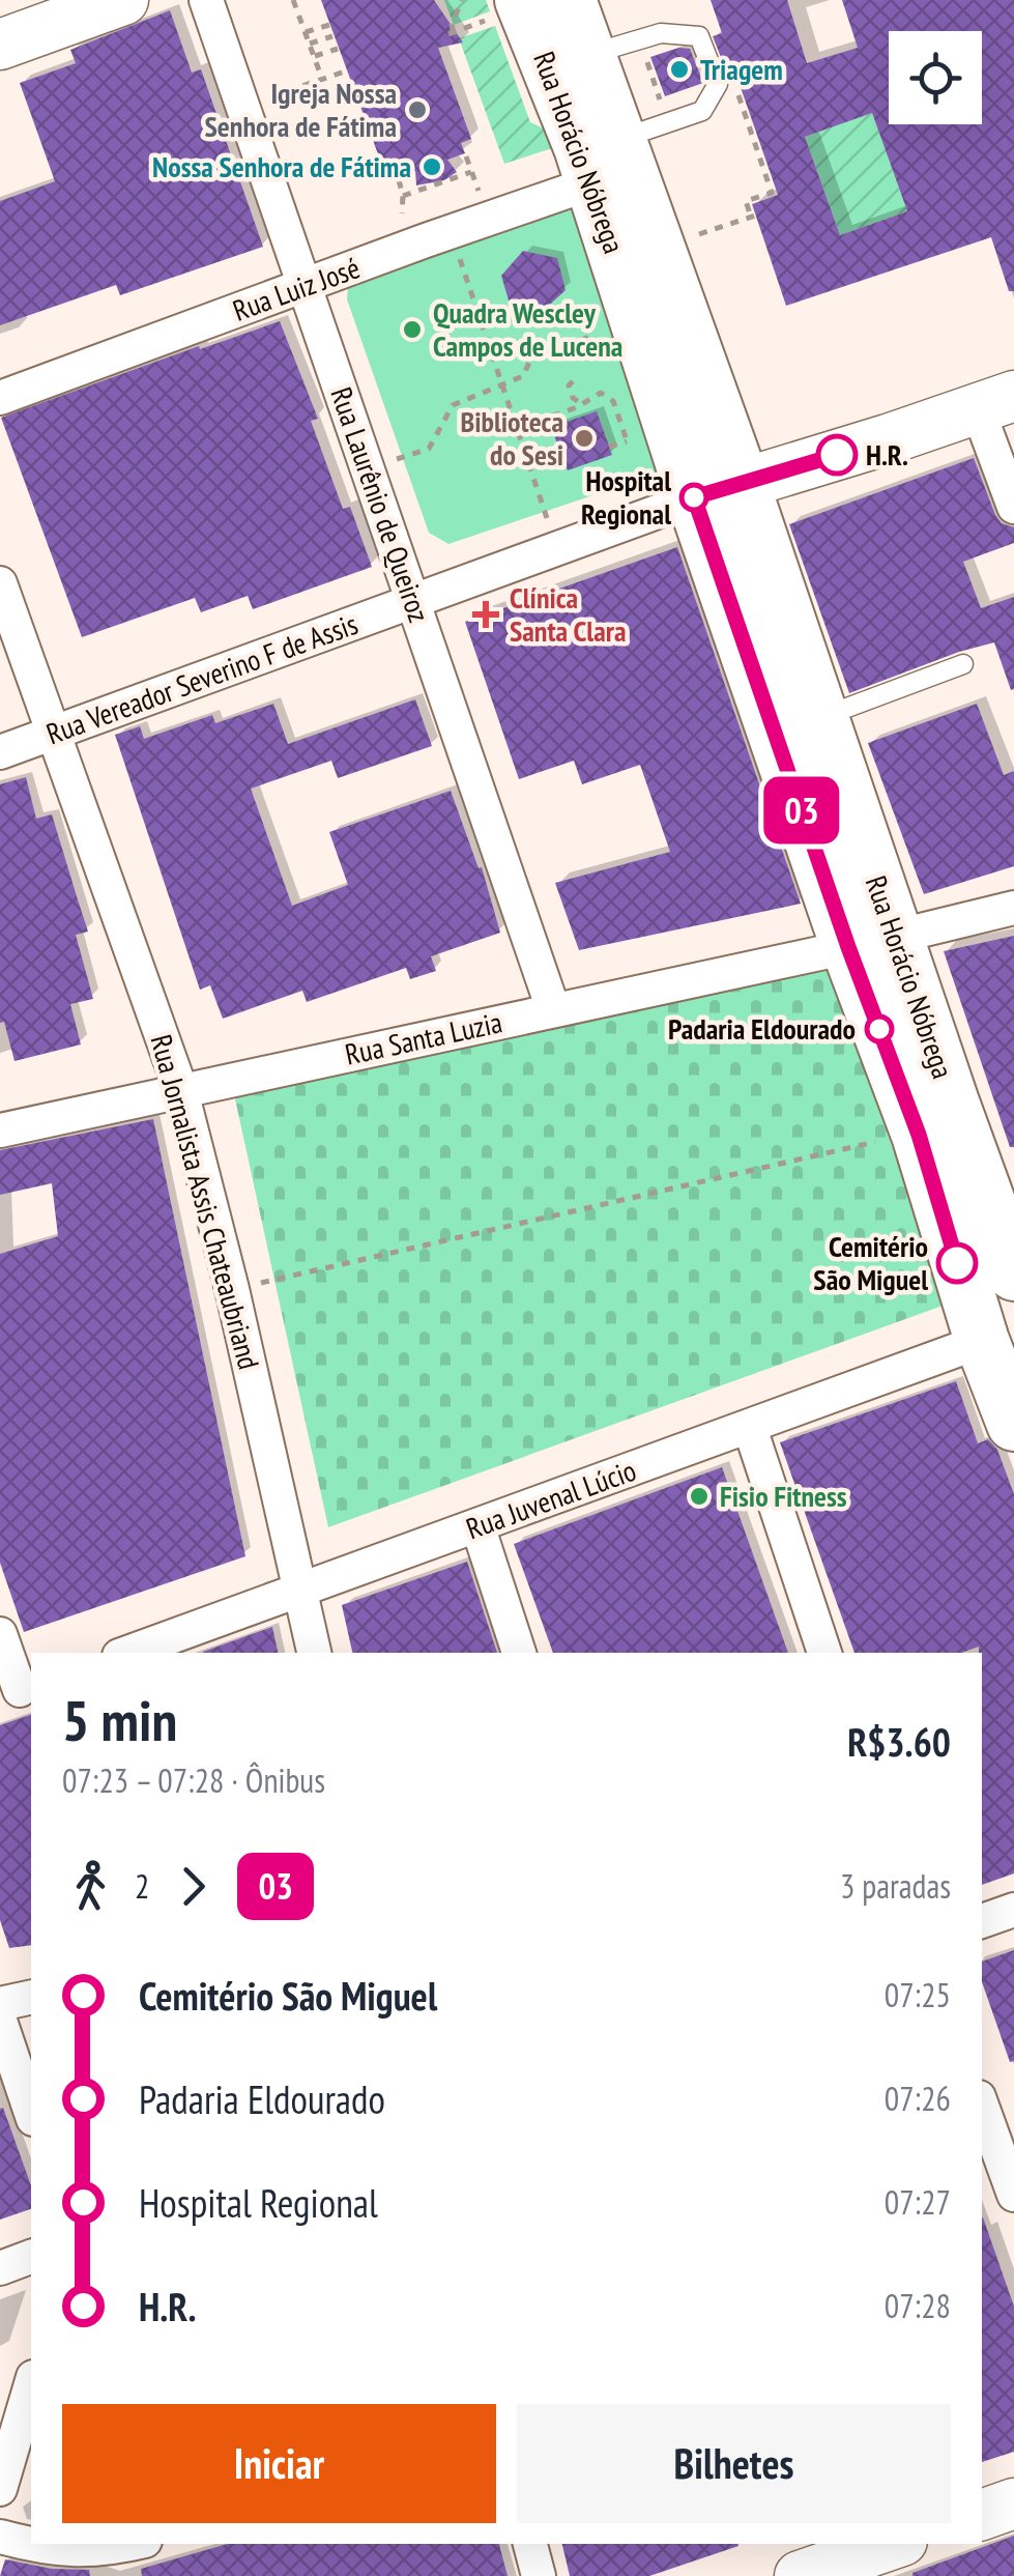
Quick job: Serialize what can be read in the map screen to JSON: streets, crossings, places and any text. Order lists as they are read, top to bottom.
{
  "streets": {
    "main road": ["Rua Horácio Nóbrega"],
    "street": [
      "Rua Luiz José",
      "Rua Laurênio de Queiroz",
      "Rua Vereador Severino F de Assis",
      "Rua Santa Luzia",
      "Rua Jornalista Assis Chateaubriand",
      "Rua Juvenal Lúcio"
    ]
  },
  "crossings": [
    ["Rua Horácio Nóbrega", "Rua Luiz José"],
    ["Rua Horácio Nóbrega", "Rua Vereador Severino F de Assis"],
    ["Rua Horácio Nóbrega", "Rua Santa Luzia"],
    ["Rua Horácio Nóbrega", "Rua Juvenal Lúcio"],
    ["Rua Luiz José", "Rua Laurênio de Queiroz"],
    ["Rua Laurênio de Queiroz", "Rua Vereador Severino F de Assis"],
    ["Rua Laurênio de Queiroz", "Rua Santa Luzia"],
    ["Rua Vereador Severino F de Assis", "Rua Jornalista Assis Chateaubriand"],
    ["Rua Santa Luzia", "Rua Jornalista Assis Chateaubriand"],
    ["Rua Jornalista Assis Chateaubriand", "Rua Juvenal Lúcio"]
  ],
  "places": {
    "other": [
      "Triagem",
      "Igreja Nossa Senhora de Fátima",
      "Nossa Senhora de Fátima",
      "Quadra Wescley Campos de Lucena",
      "Biblioteca do Sesi",
      "H.R.",
      "Hospital Regional",
      "Padaria Eldourado",
      "Cemitério São Miguel",
      "Fisio Fitness"
    ],
    "health": ["Clínica Santa Clara"]
  },
  "lines": ["bus line 03"],
  "page": {
    "on_map": "03",
    "heading": ["5 min", "07:23 – 07:28 · Ônibus", "R$3.60"],
    "legs": ["2", "03", "3 paradas"],
    "list": [
      {
        "name": "Cemitério São Miguel",
        "value": "07:25"
      },
      {
        "name": "Padaria Eldourado",
        "value": "07:26"
      },
      {
        "name": "Hospital Regional",
        "value": "07:27"
      },
      {
        "name": "H.R.",
        "value": "07:28"
      }
    ],
    "buttons": ["Iniciar", "Bilhetes"]
  }
}
